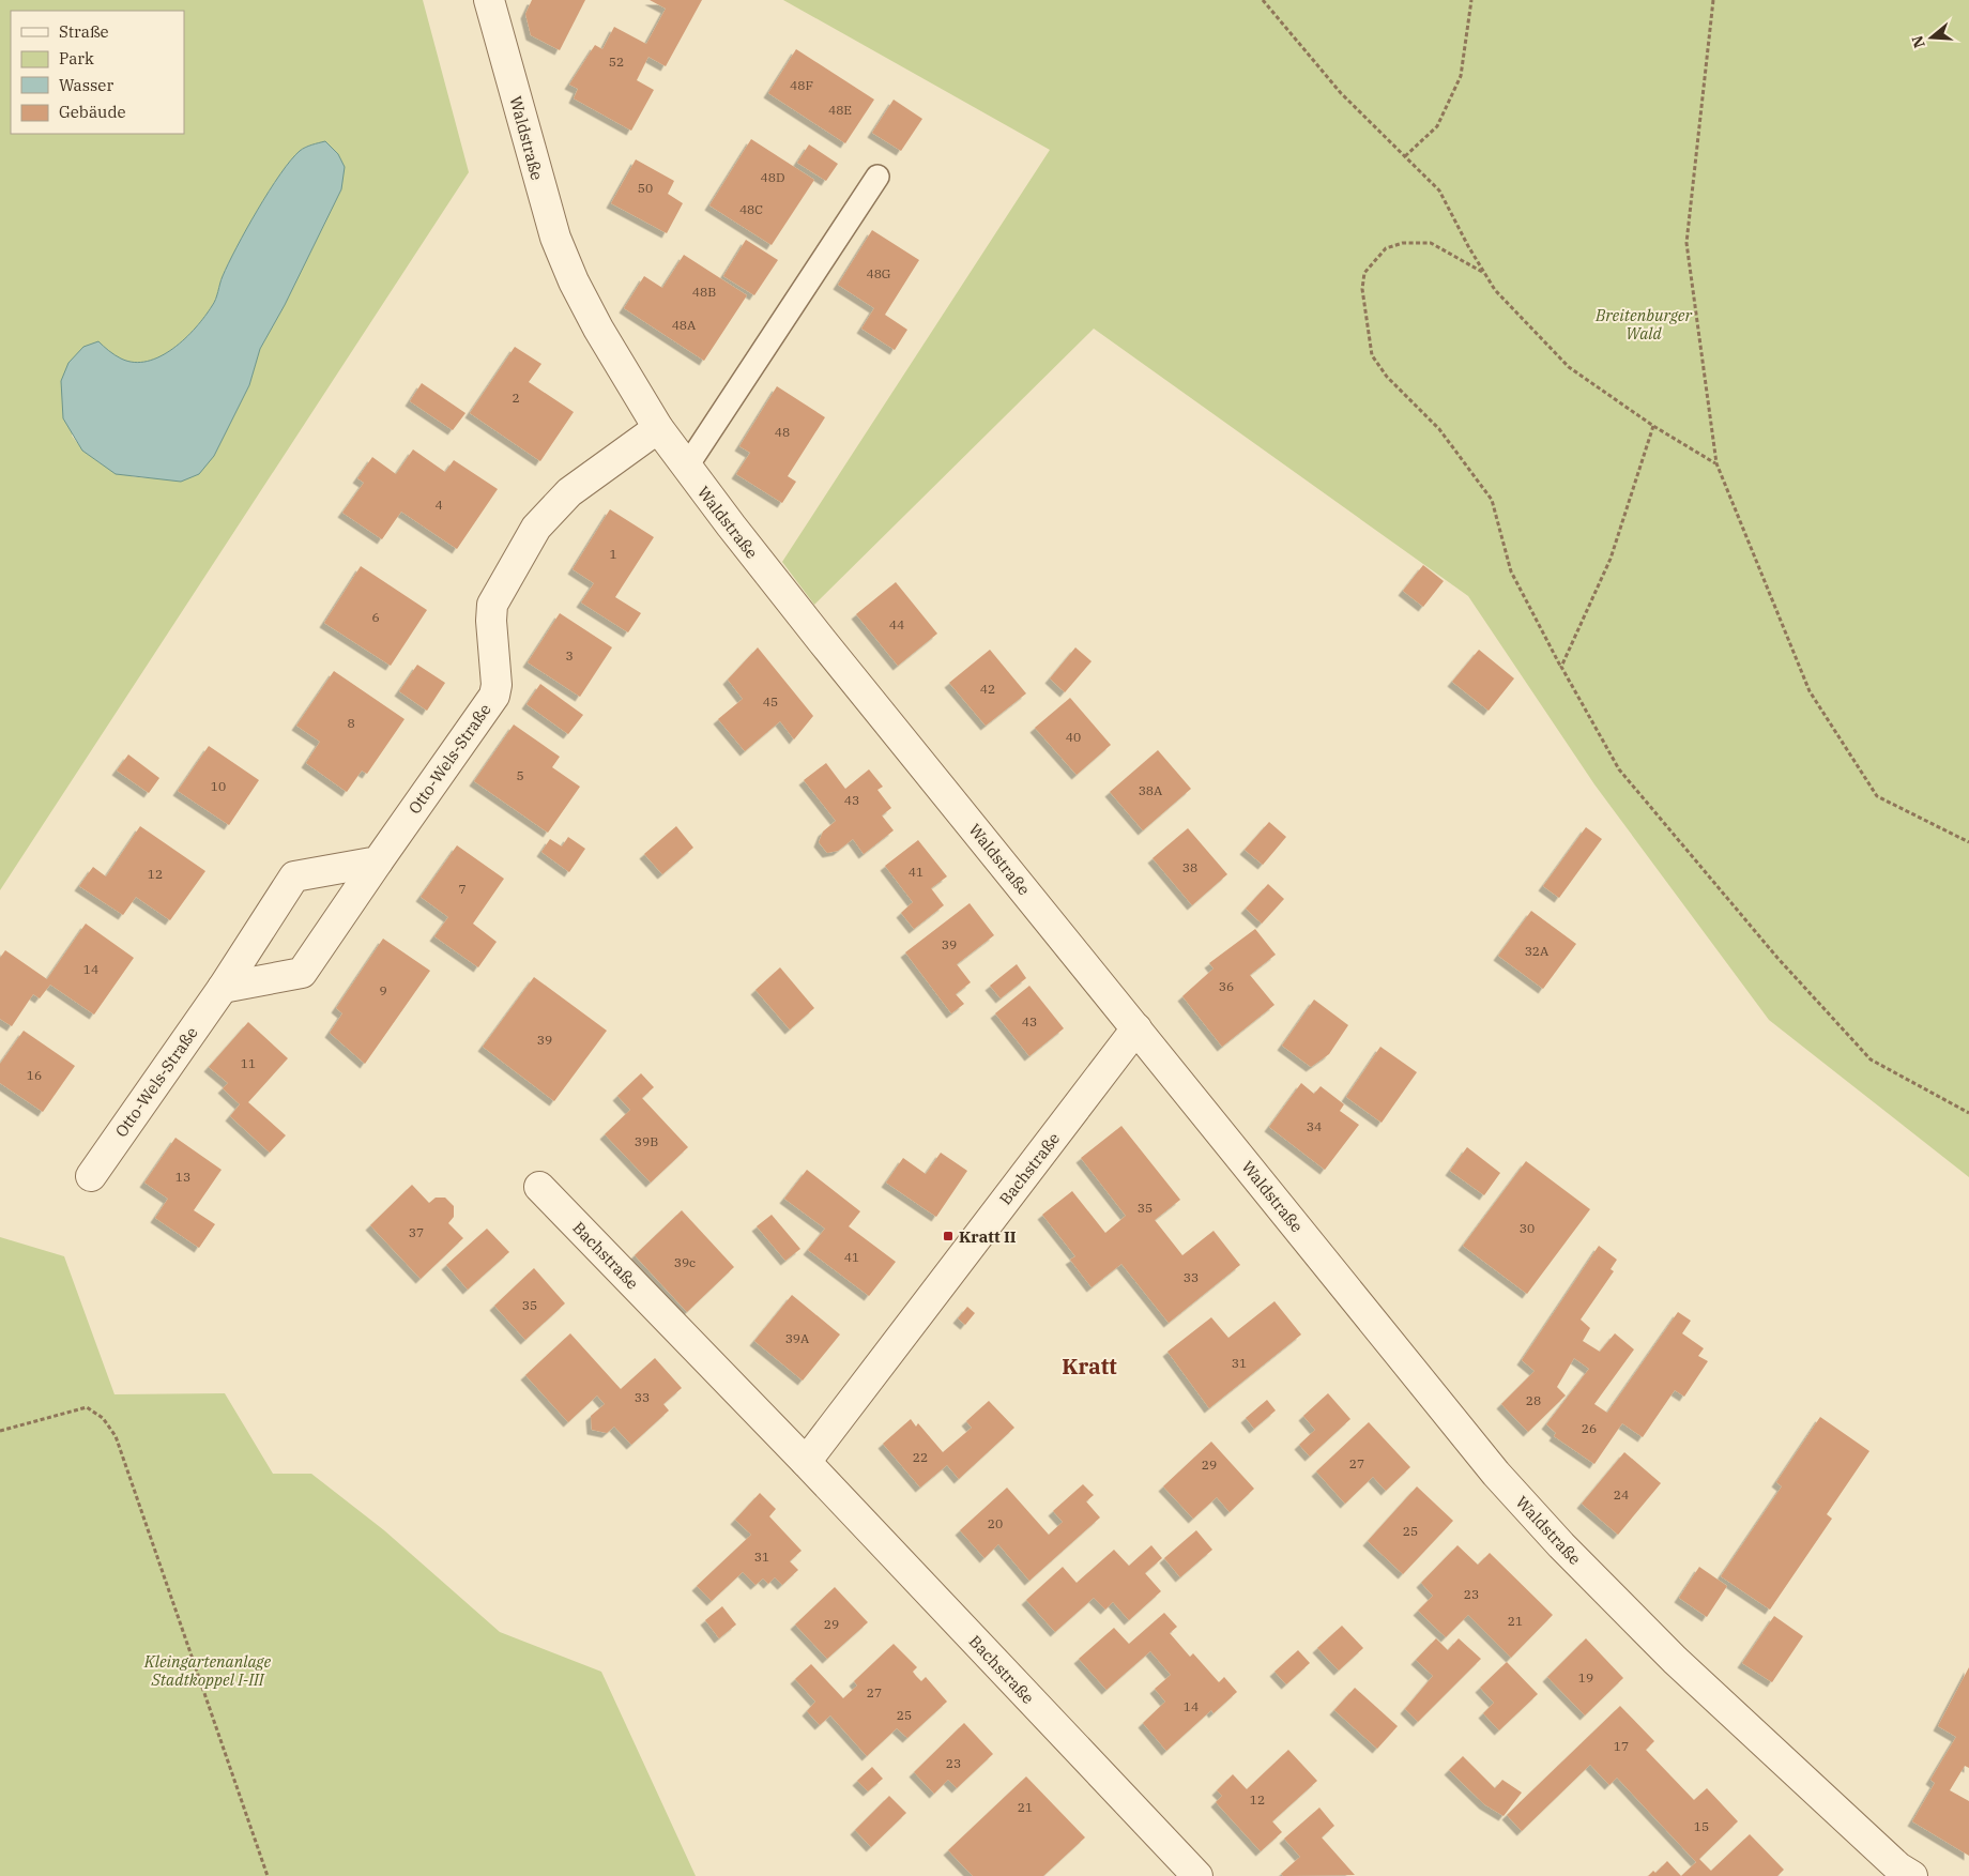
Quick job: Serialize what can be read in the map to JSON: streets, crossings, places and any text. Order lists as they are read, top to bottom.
{
  "streets": {
    "street": ["Waldstraße", "Otto-Wels-Straße", "Bachstraße"]
  },
  "crossings": [
    ["Waldstraße", "Otto-Wels-Straße"],
    ["Waldstraße", "Bachstraße"]
  ],
  "districts": ["Kratt"],
  "parks": ["Breitenburger Wald", "Kleingartenanlage Stadtkoppel I-III"],
  "places": {
    "transit": ["Kratt II"]
  },
  "house_numbers": [
    "52",
    "48F",
    "48E",
    "48D",
    "50",
    "48C",
    "48G",
    "48B",
    "48A",
    "2",
    "48",
    "4",
    "1",
    "6",
    "44",
    "3",
    "42",
    "45",
    "8",
    "40",
    "5",
    "10",
    "38A",
    "43",
    "38",
    "41",
    "12",
    "7",
    "39",
    "32A",
    "14",
    "36",
    "9",
    "43",
    "39",
    "11",
    "16",
    "34",
    "39B",
    "13",
    "35",
    "30",
    "37",
    "41",
    "39c",
    "33",
    "35",
    "39A",
    "31",
    "33",
    "28",
    "26",
    "22",
    "27",
    "29",
    "24",
    "20",
    "25",
    "31",
    "23",
    "21",
    "29",
    "19",
    "27",
    "14",
    "25",
    "17",
    "23",
    "12",
    "21",
    "15"
  ],
  "legend": [
    "Straße",
    "Park",
    "Wasser",
    "Gebäude"
  ],
  "north": "left"
}
